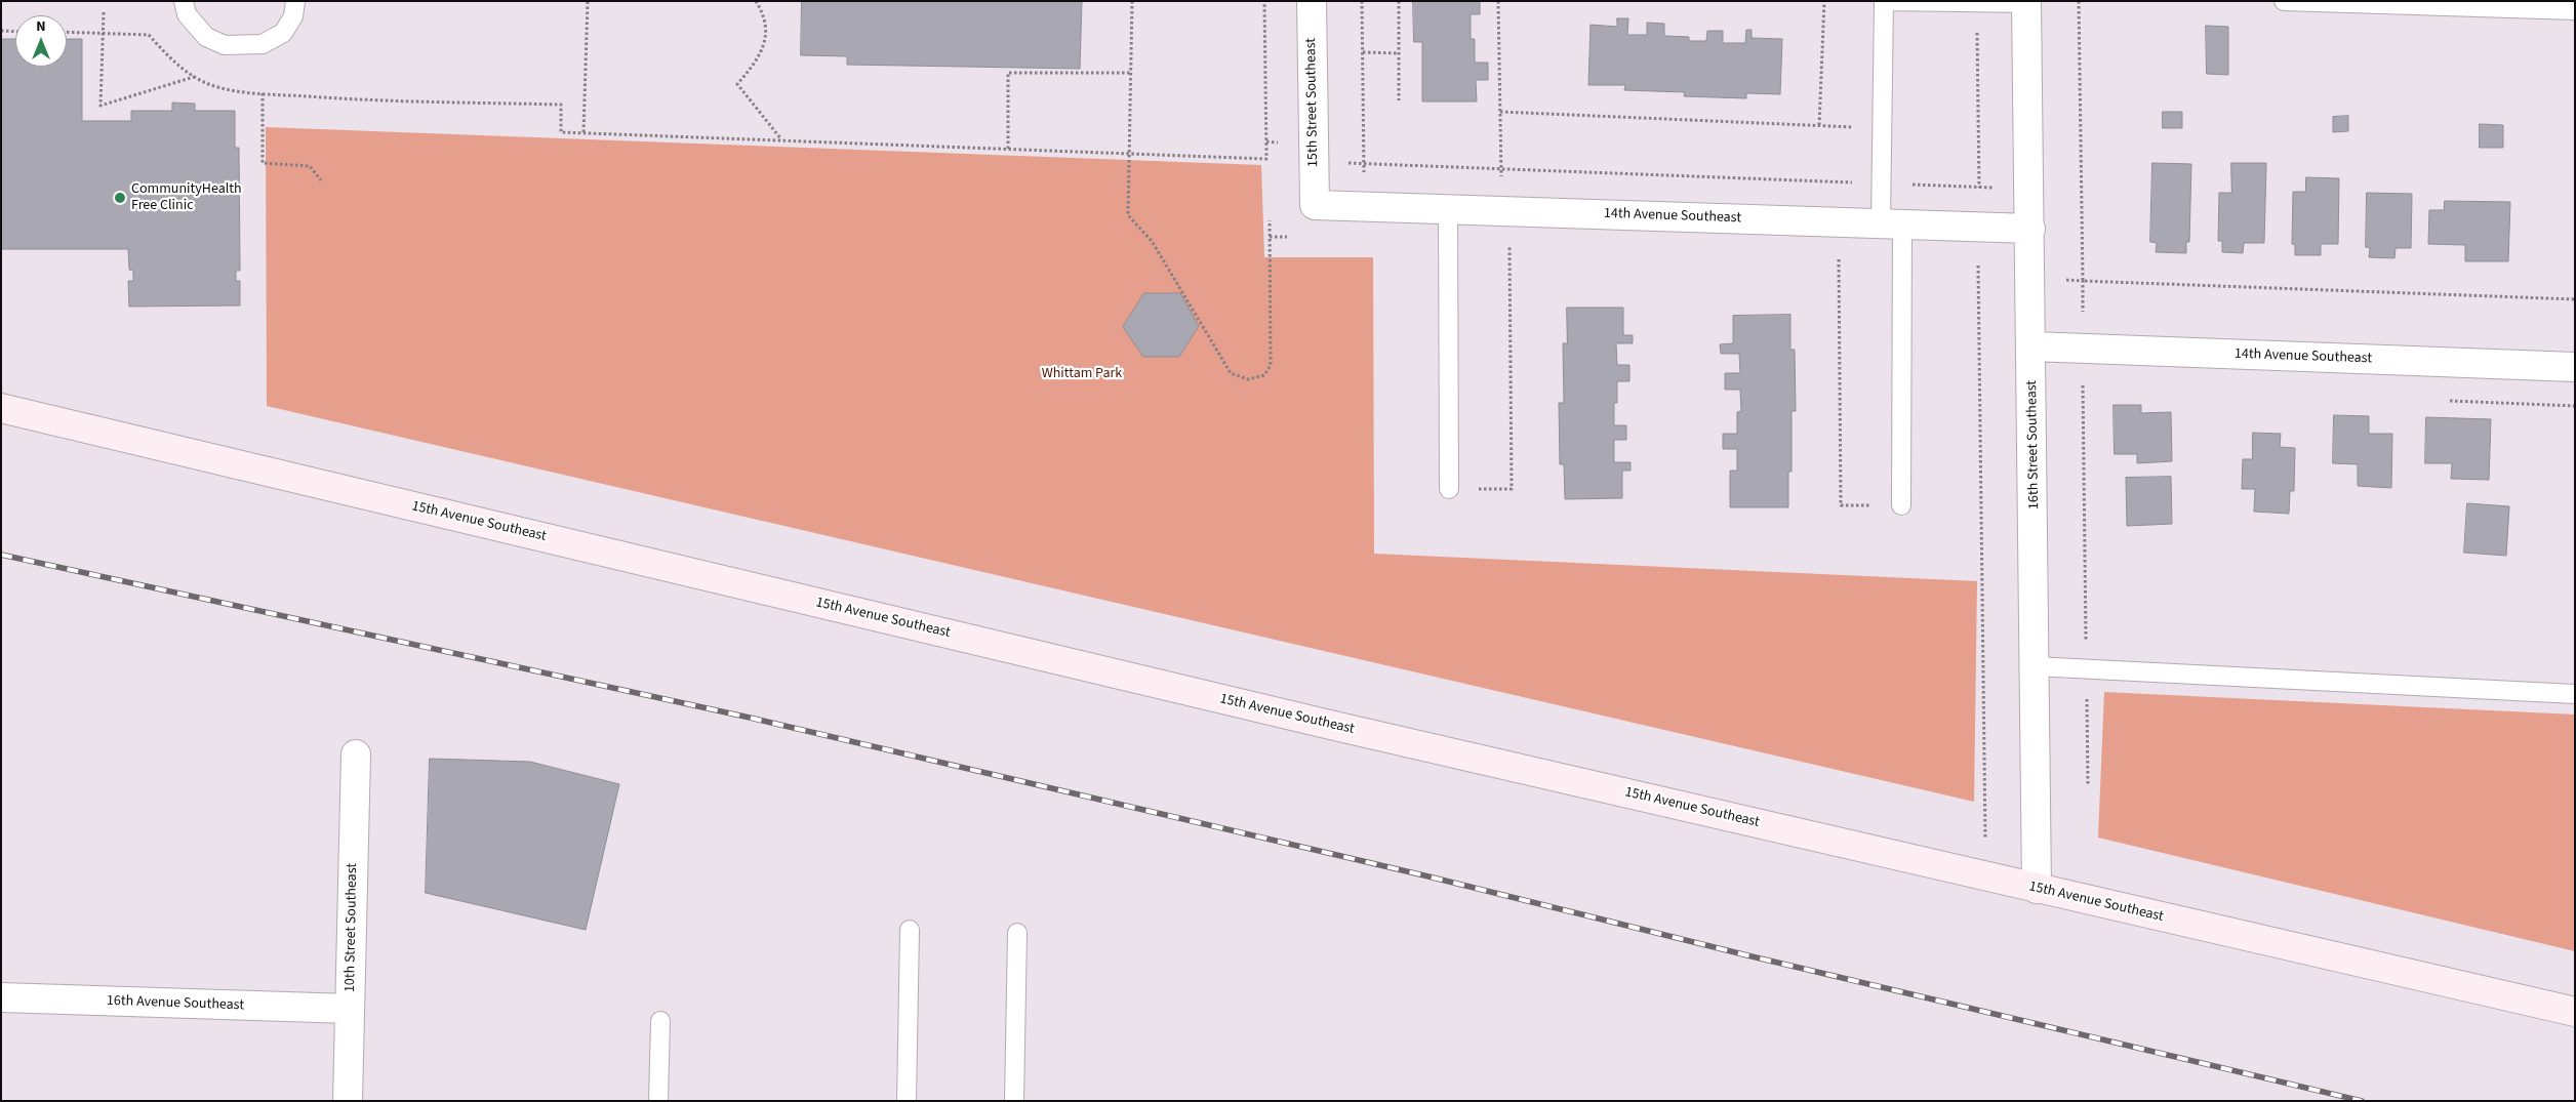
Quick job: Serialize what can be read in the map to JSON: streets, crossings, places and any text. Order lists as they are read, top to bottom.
{
  "streets": {
    "street": [
      "15th Street Southeast",
      "14th Avenue Southeast",
      "16th Street Southeast",
      "15th Avenue Southeast",
      "10th Street Southeast",
      "16th Avenue Southeast"
    ]
  },
  "crossings": [
    ["15th Street Southeast", "14th Avenue Southeast"],
    ["14th Avenue Southeast", "16th Street Southeast"],
    ["16th Street Southeast", "15th Avenue Southeast"],
    ["10th Street Southeast", "16th Avenue Southeast"]
  ],
  "parks": ["Whittam Park"],
  "places": ["CommunityHealth Free Clinic"],
  "north": "top"
}
